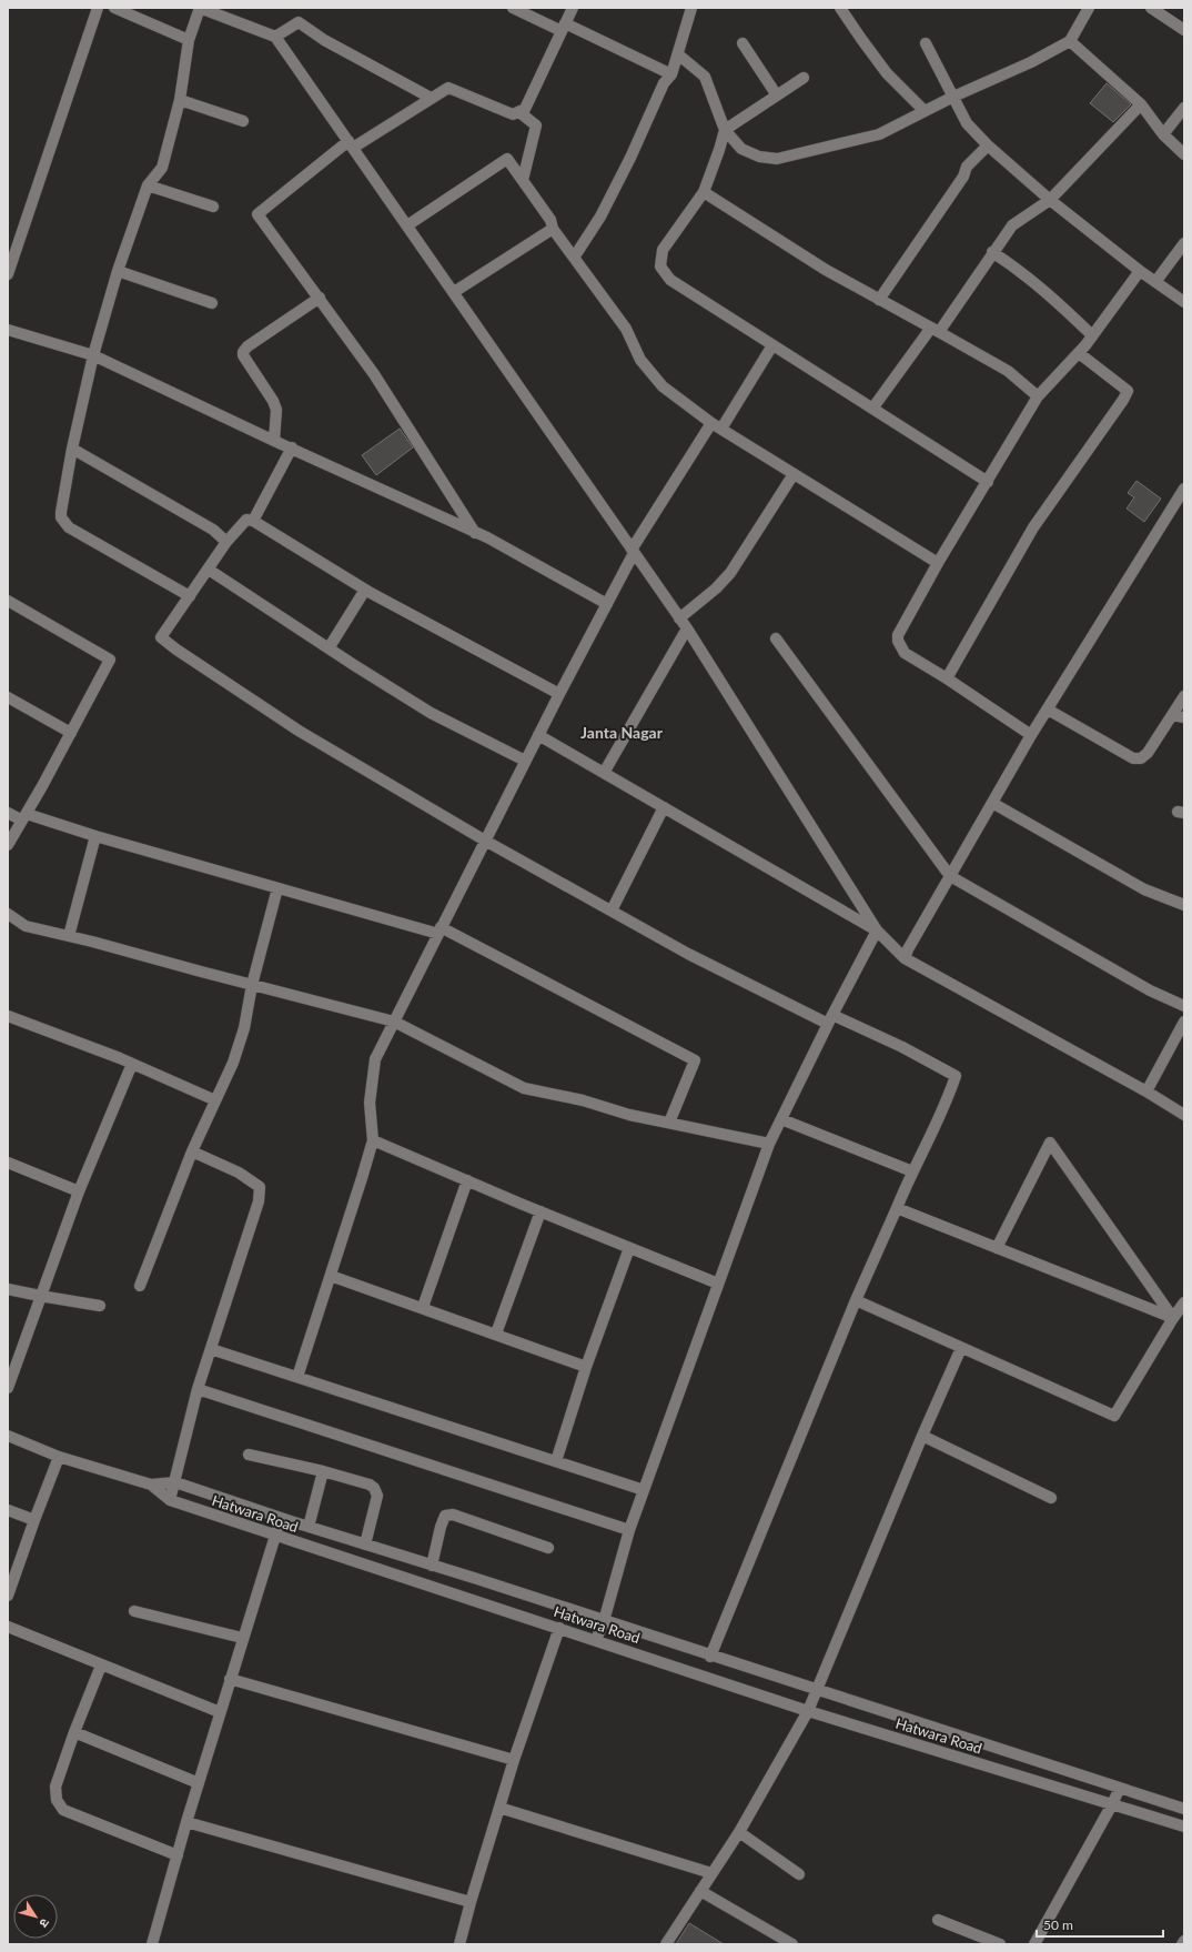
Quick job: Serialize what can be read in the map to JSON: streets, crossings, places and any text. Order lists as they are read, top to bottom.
{
  "streets": {
    "street": ["Hatwara Road"]
  },
  "districts": ["Janta Nagar"],
  "scale_bar": "50 m",
  "north": "bottom right"
}
